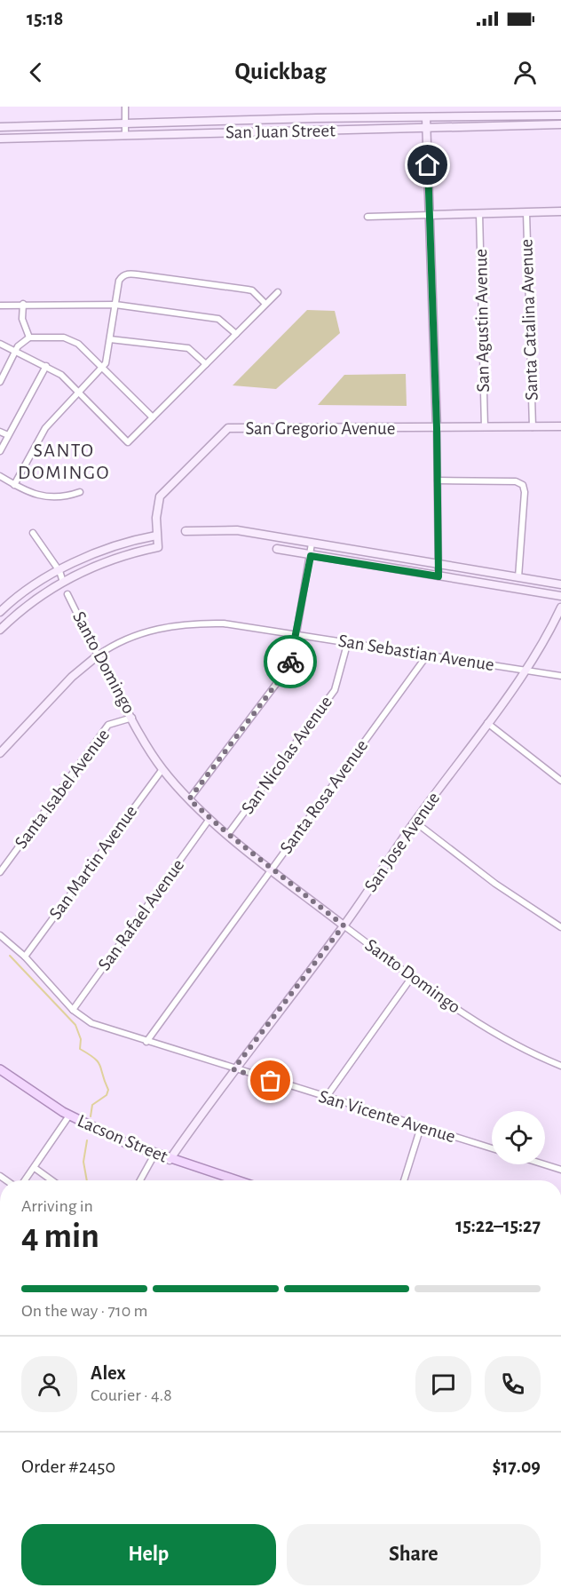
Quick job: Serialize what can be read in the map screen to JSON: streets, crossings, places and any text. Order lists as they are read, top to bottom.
{
  "streets": {
    "main road": ["Lacson Street"],
    "street": [
      "San Juan Street",
      "Santa Catalina Avenue",
      "San Agustin Avenue",
      "San Gregorio Avenue",
      "San Sebastian Avenue",
      "Santo Domingo",
      "San Nicolas Avenue",
      "Santa Isabel Avenue",
      "Santa Rosa Avenue",
      "San Jose Avenue",
      "San Martin Avenue",
      "San Rafael Avenue",
      "San Vicente Avenue"
    ]
  },
  "crossings": [
    ["Santa Catalina Avenue", "San Gregorio Avenue"],
    ["San Agustin Avenue", "San Gregorio Avenue"],
    ["San Sebastian Avenue", "Santo Domingo"],
    ["San Sebastian Avenue", "San Nicolas Avenue"],
    ["San Sebastian Avenue", "Santa Rosa Avenue"],
    ["San Sebastian Avenue", "San Jose Avenue"],
    ["Santo Domingo", "San Nicolas Avenue"],
    ["Santo Domingo", "Santa Isabel Avenue"],
    ["Santo Domingo", "Santa Rosa Avenue"],
    ["Santo Domingo", "San Jose Avenue"],
    ["Santo Domingo", "San Martin Avenue"],
    ["Santo Domingo", "San Rafael Avenue"],
    ["Santa Rosa Avenue", "San Vicente Avenue"],
    ["San Jose Avenue", "San Vicente Avenue"],
    ["San Jose Avenue", "Lacson Street"],
    ["San Martin Avenue", "San Vicente Avenue"],
    ["San Rafael Avenue", "San Vicente Avenue"]
  ],
  "districts": ["SANTO DOMINGO"],
  "page": {
    "status": "15:18",
    "header": "Quickbag",
    "heading": ["4 min", "Arriving in", "15:22–15:27"],
    "panel": [
      "Alex",
      "Courier · 4.8",
      "Order #2450",
      "$17.09"
    ],
    "bar": "On the way · 710 m",
    "buttons": ["Help", "Share"]
  }
}
